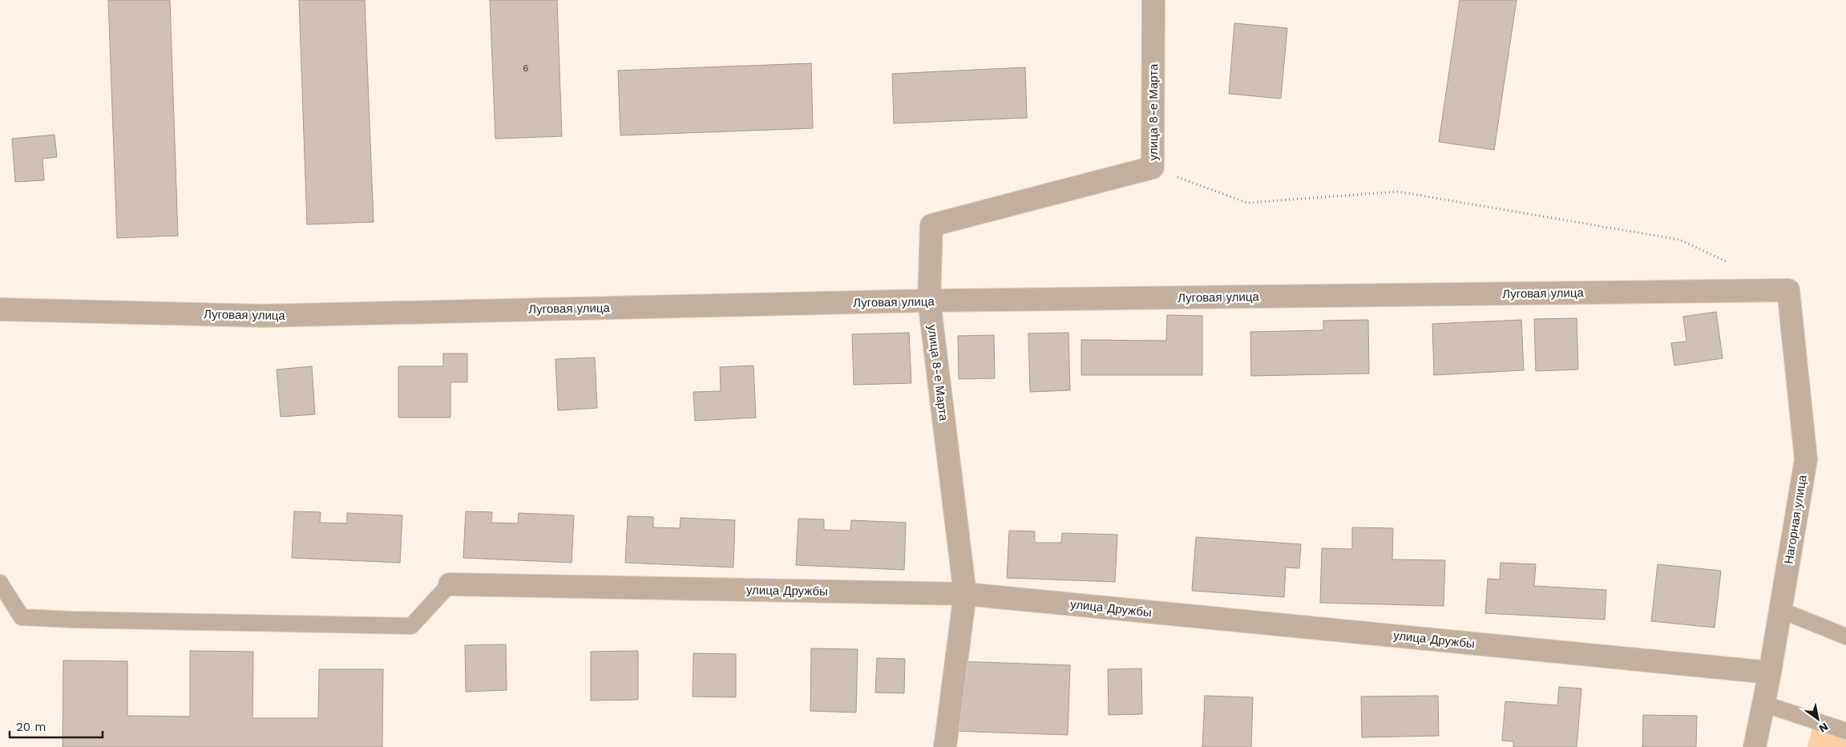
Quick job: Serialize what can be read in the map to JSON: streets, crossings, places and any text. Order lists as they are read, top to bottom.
{
  "streets": {
    "street": [
      "улица 8-е Марта",
      "Луговая улица",
      "Нагорная улица",
      "улица Дружбы"
    ]
  },
  "crossings": [
    ["улица 8-е Марта", "Луговая улица"],
    ["улица 8-е Марта", "улица Дружбы"],
    ["Луговая улица", "Нагорная улица"],
    ["Нагорная улица", "улица Дружбы"]
  ],
  "house_numbers": ["6"],
  "scale_bar": "20 m",
  "north": "bottom right"
}
